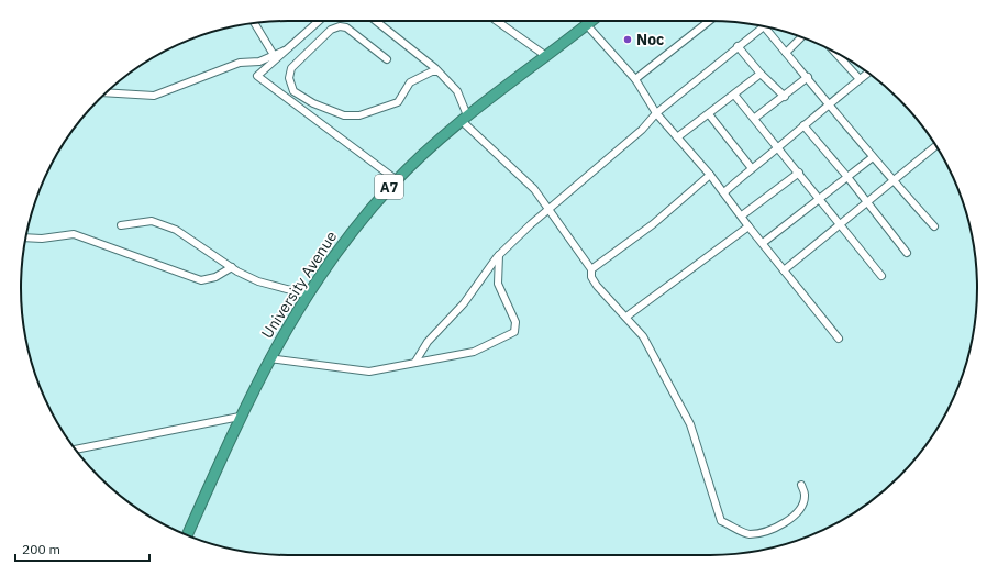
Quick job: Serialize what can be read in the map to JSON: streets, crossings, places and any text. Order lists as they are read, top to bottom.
{
  "streets": {
    "highway": ["A7", "University Avenue"]
  },
  "crossings": [
    ["A7", "University Avenue"]
  ],
  "places": ["Noc"],
  "scale_bar": "200 m"
}
